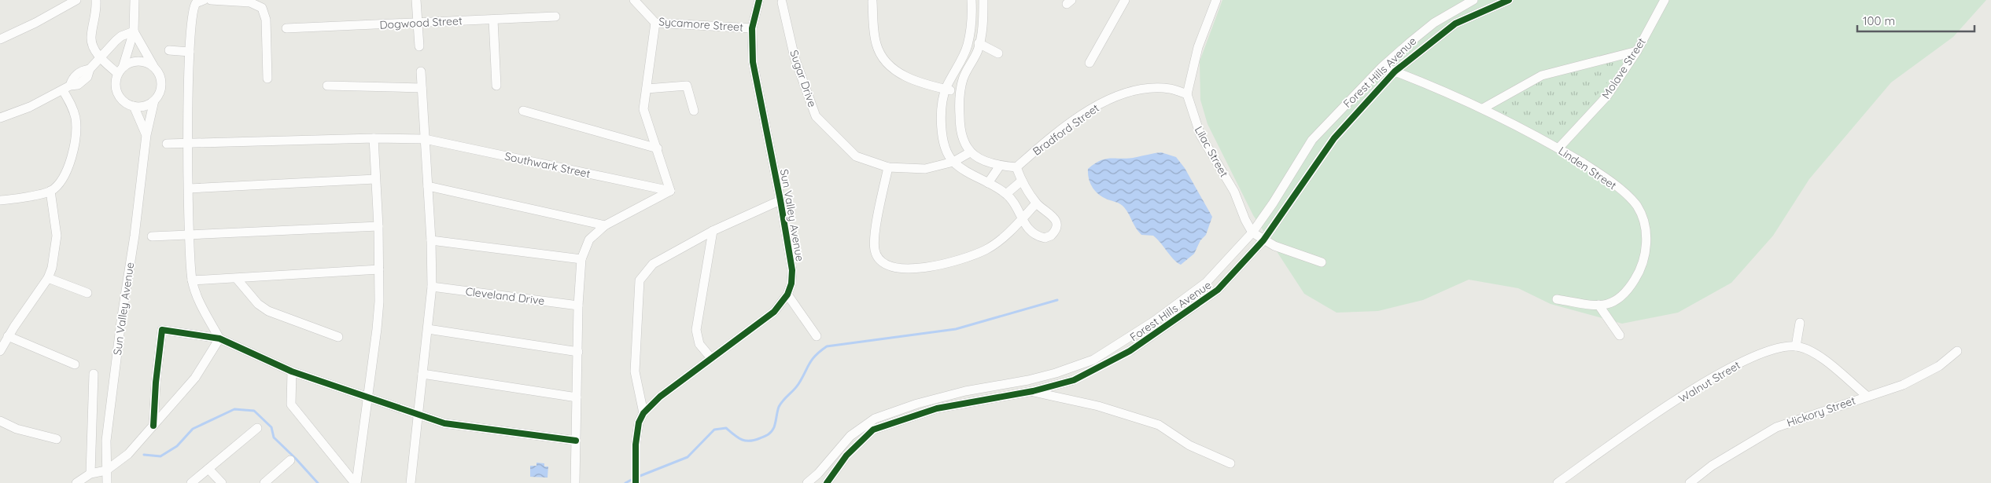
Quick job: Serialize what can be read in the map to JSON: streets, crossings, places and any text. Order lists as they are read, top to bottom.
{
  "streets": {
    "street": [
      "Dogwood Street",
      "Sycamore Street",
      "Molave Street",
      "Forest Hills Avenue",
      "Sugar Drive",
      "Bradford Street",
      "Lilac Street",
      "Southwark Street",
      "Linden Street",
      "Sun Valley Avenue",
      "Cleveland Drive",
      "Walnut Street",
      "Hickory Street"
    ]
  },
  "crossings": [
    ["Sycamore Street", "Sun Valley Avenue"],
    ["Molave Street", "Linden Street"],
    ["Forest Hills Avenue", "Lilac Street"],
    ["Forest Hills Avenue", "Linden Street"],
    ["Bradford Street", "Lilac Street"],
    ["Walnut Street", "Hickory Street"]
  ],
  "scale_bar": "100 m"
}
